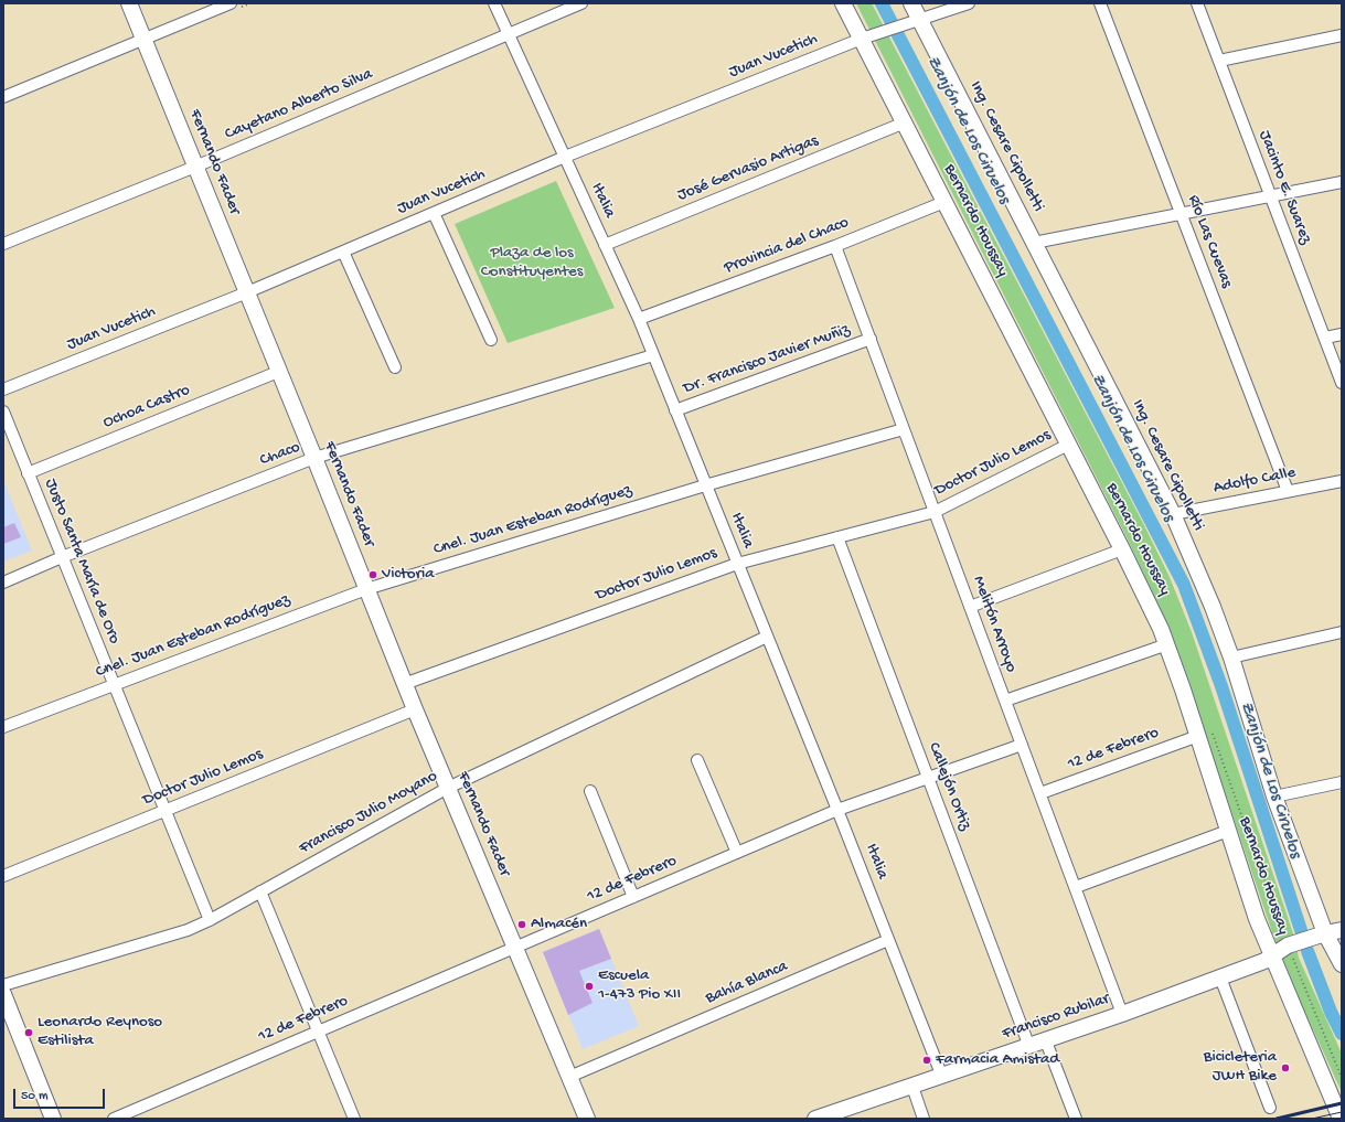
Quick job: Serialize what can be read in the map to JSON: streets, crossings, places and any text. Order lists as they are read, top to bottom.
{
  "streets": {
    "street": [
      "Juan Vucetich",
      "Cayetano Alberto Silva",
      "Ing. Cesare Cipolletti",
      "Fernando Fader",
      "José Gervasio Artigas",
      "Jacinto E. Suarez",
      "Italia",
      "Bernardo Houssay",
      "Río Las Cuevas",
      "Provincia del Chaco",
      "Dr. Francisco Javier Muñiz",
      "Ochoa Castro",
      "Chaco",
      "Doctor Julio Lemos",
      "Adolfo Calle",
      "Cnel. Juan Esteban Rodríguez",
      "Justo Santa María de Oro",
      "Melitón Arroyo",
      "12 de Febrero",
      "Callejón Ortiz",
      "Francisco Julio Moyano",
      "Bahía Blanca",
      "Francisco Rubilar"
    ]
  },
  "crossings": [
    ["Juan Vucetich", "Ing. Cesare Cipolletti"],
    ["Juan Vucetich", "Fernando Fader"],
    ["Juan Vucetich", "Italia"],
    ["Juan Vucetich", "Bernardo Houssay"],
    ["Cayetano Alberto Silva", "Fernando Fader"],
    ["Cayetano Alberto Silva", "Italia"],
    ["Ing. Cesare Cipolletti", "Adolfo Calle"],
    ["Ing. Cesare Cipolletti", "Francisco Rubilar"],
    ["Fernando Fader", "Ochoa Castro"],
    ["Fernando Fader", "Chaco"],
    ["Fernando Fader", "Doctor Julio Lemos"],
    ["Fernando Fader", "Cnel. Juan Esteban Rodríguez"],
    ["Fernando Fader", "12 de Febrero"],
    ["Fernando Fader", "Francisco Julio Moyano"],
    ["Fernando Fader", "Bahía Blanca"],
    ["José Gervasio Artigas", "Italia"],
    ["José Gervasio Artigas", "Bernardo Houssay"],
    ["Italia", "Provincia del Chaco"],
    ["Italia", "Dr. Francisco Javier Muñiz"],
    ["Italia", "Chaco"],
    ["Italia", "Doctor Julio Lemos"],
    ["Italia", "Cnel. Juan Esteban Rodríguez"],
    ["Italia", "12 de Febrero"],
    ["Italia", "Francisco Julio Moyano"],
    ["Italia", "Bahía Blanca"],
    ["Italia", "Francisco Rubilar"],
    ["Bernardo Houssay", "Provincia del Chaco"],
    ["Bernardo Houssay", "Doctor Julio Lemos"],
    ["Bernardo Houssay", "12 de Febrero"],
    ["Bernardo Houssay", "Francisco Rubilar"],
    ["Río Las Cuevas", "Adolfo Calle"],
    ["Provincia del Chaco", "Melitón Arroyo"],
    ["Dr. Francisco Javier Muñiz", "Melitón Arroyo"],
    ["Ochoa Castro", "Justo Santa María de Oro"],
    ["Chaco", "Justo Santa María de Oro"],
    ["Doctor Julio Lemos", "Justo Santa María de Oro"],
    ["Doctor Julio Lemos", "Melitón Arroyo"],
    ["Doctor Julio Lemos", "Callejón Ortiz"],
    ["Cnel. Juan Esteban Rodríguez", "Justo Santa María de Oro"],
    ["Cnel. Juan Esteban Rodríguez", "Melitón Arroyo"],
    ["Justo Santa María de Oro", "Francisco Julio Moyano"],
    ["Melitón Arroyo", "12 de Febrero"],
    ["Melitón Arroyo", "Francisco Rubilar"],
    ["12 de Febrero", "Callejón Ortiz"],
    ["Callejón Ortiz", "Francisco Rubilar"]
  ],
  "water": ["Zanjón de Los Ciruelos"],
  "parks": ["Plaza de los Constituyentes"],
  "places": [
    "Victoria",
    "Almacén",
    "Escuela 1-473 Pio XII",
    "Leonardo Reynoso Estilista",
    "Farmacia Amistad",
    "Bicicleteria JWH Bike"
  ],
  "scale_bar": "50 m"
}
